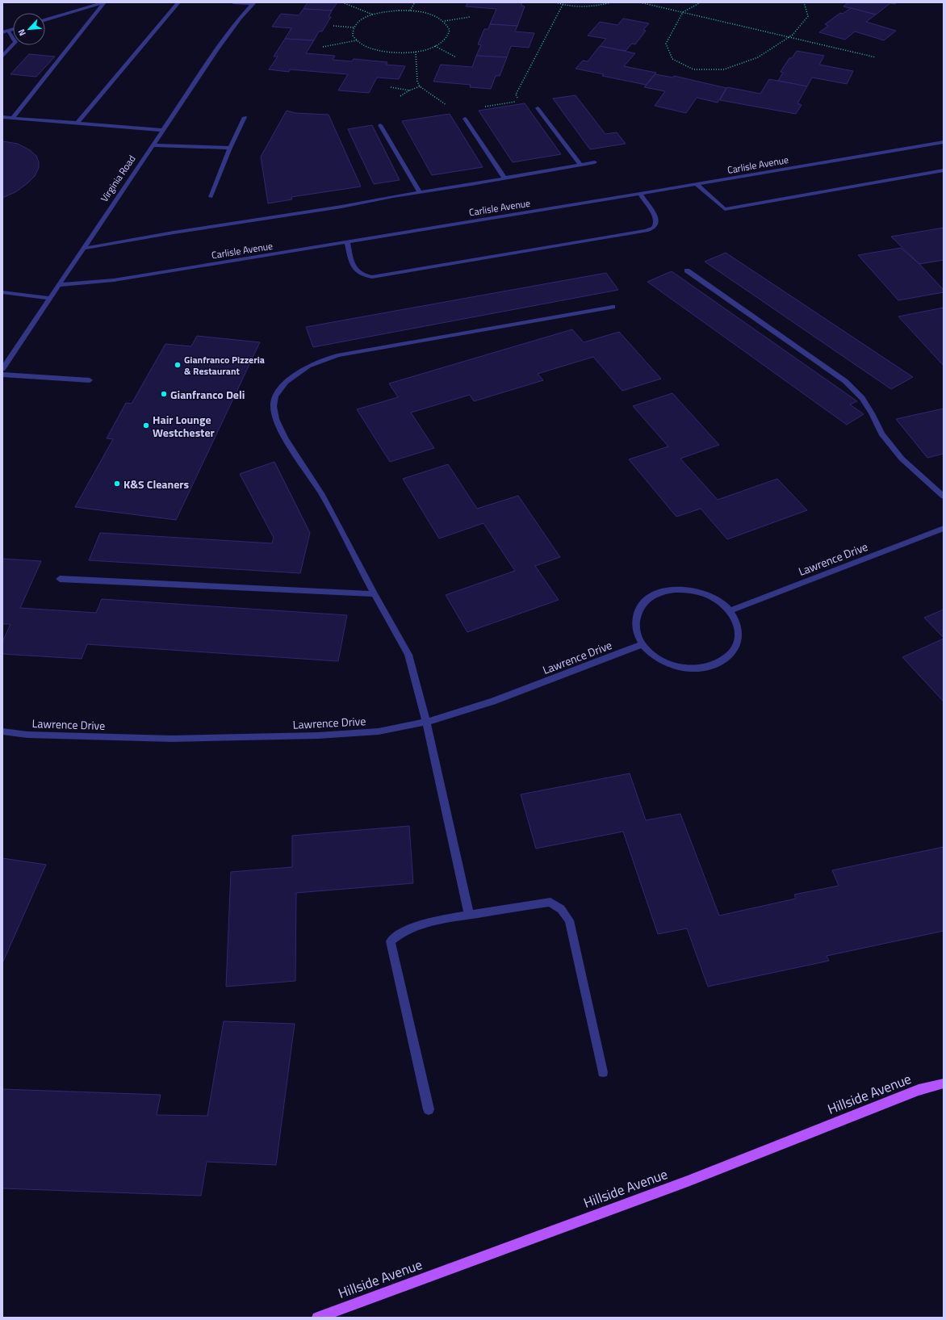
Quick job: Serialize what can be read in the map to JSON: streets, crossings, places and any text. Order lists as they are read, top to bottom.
{
  "streets": {
    "main road": ["Hillside Avenue"],
    "street": ["Carlisle Avenue", "Virginia Road", "Lawrence Drive"]
  },
  "crossings": [
    ["Carlisle Avenue", "Virginia Road"]
  ],
  "places": [
    "Gianfranco Pizzeria & Restaurant",
    "Gianfranco Deli",
    "Hair Lounge Westchester",
    "K&S Cleaners"
  ],
  "north": "bottom left"
}
